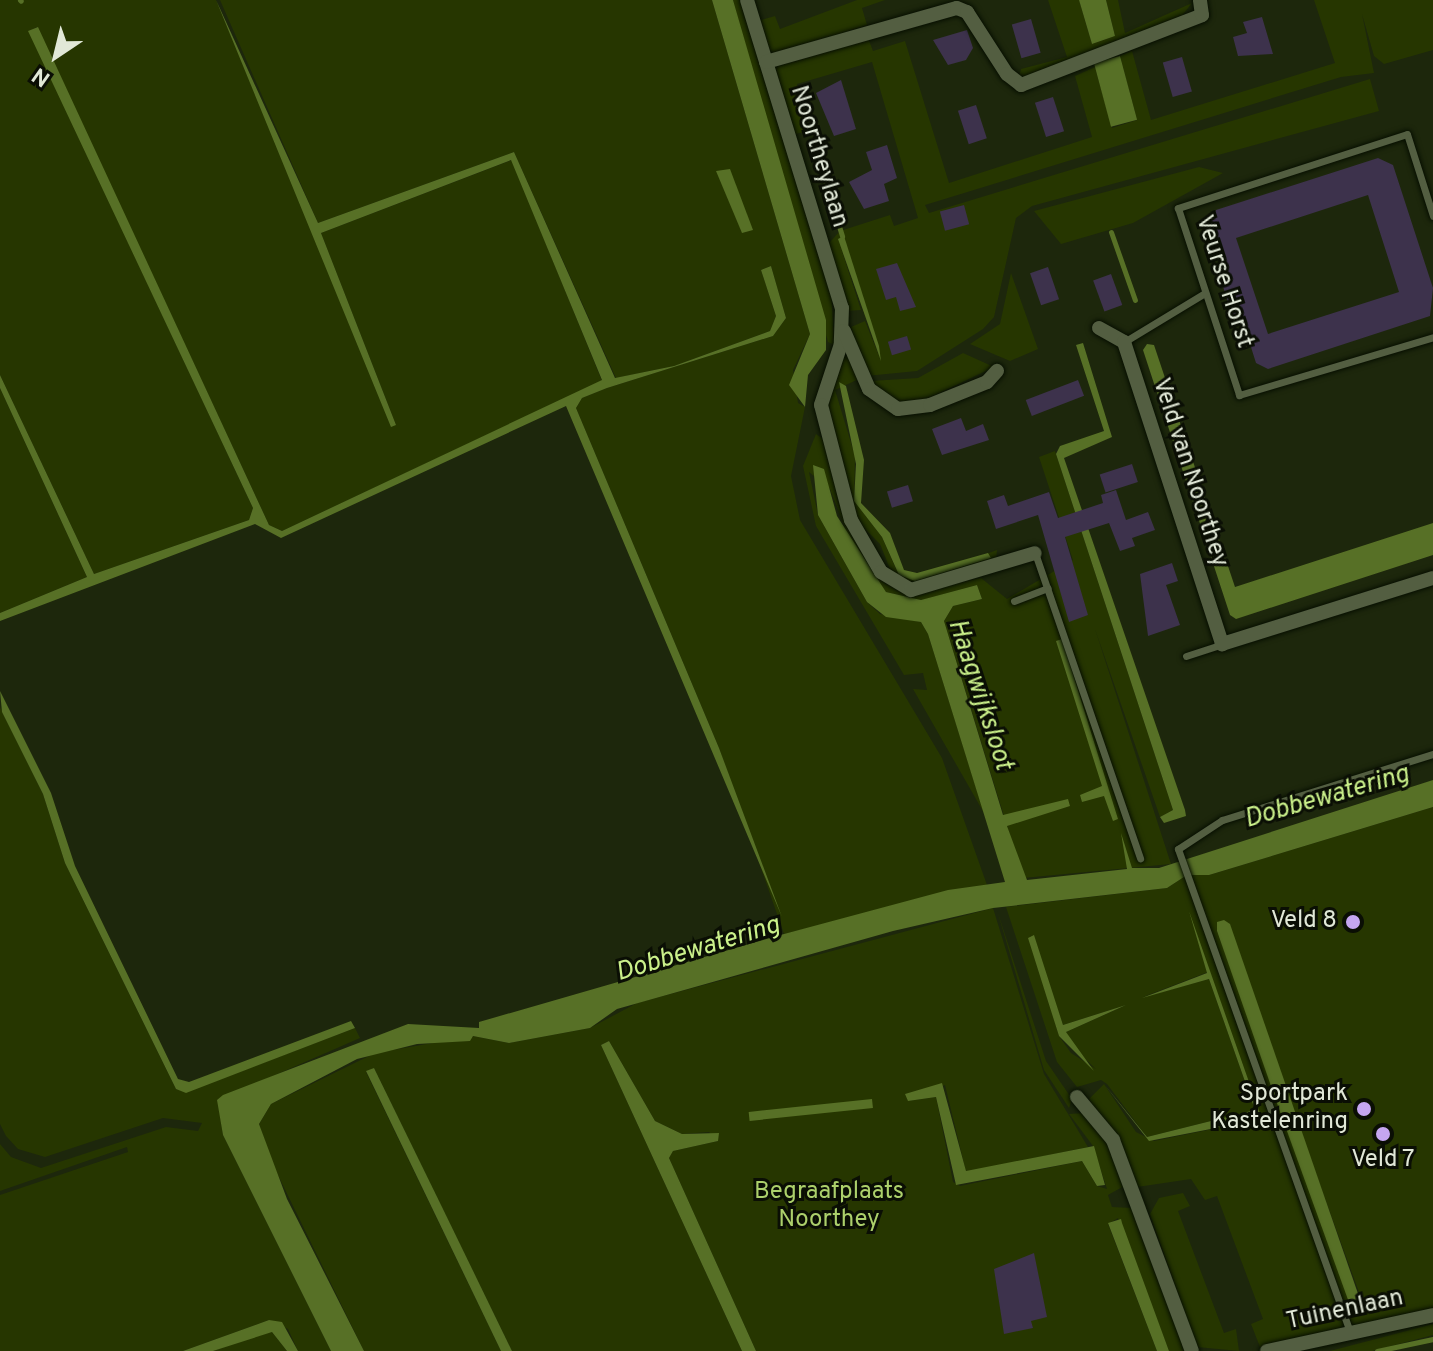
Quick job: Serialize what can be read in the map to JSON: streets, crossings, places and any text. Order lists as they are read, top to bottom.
{
  "streets": {
    "street": ["Noortheylaan", "Veld van Noorthey", "Tuinenlaan"],
    "lane": ["Veurse Horst"]
  },
  "water": ["Haagwijksloot", "Dobbewatering"],
  "parks": ["Begraafplaats Noorthey"],
  "places": ["Veld 8", "Sportpark Kastelenring", "Veld 7"],
  "north": "bottom left"
}
